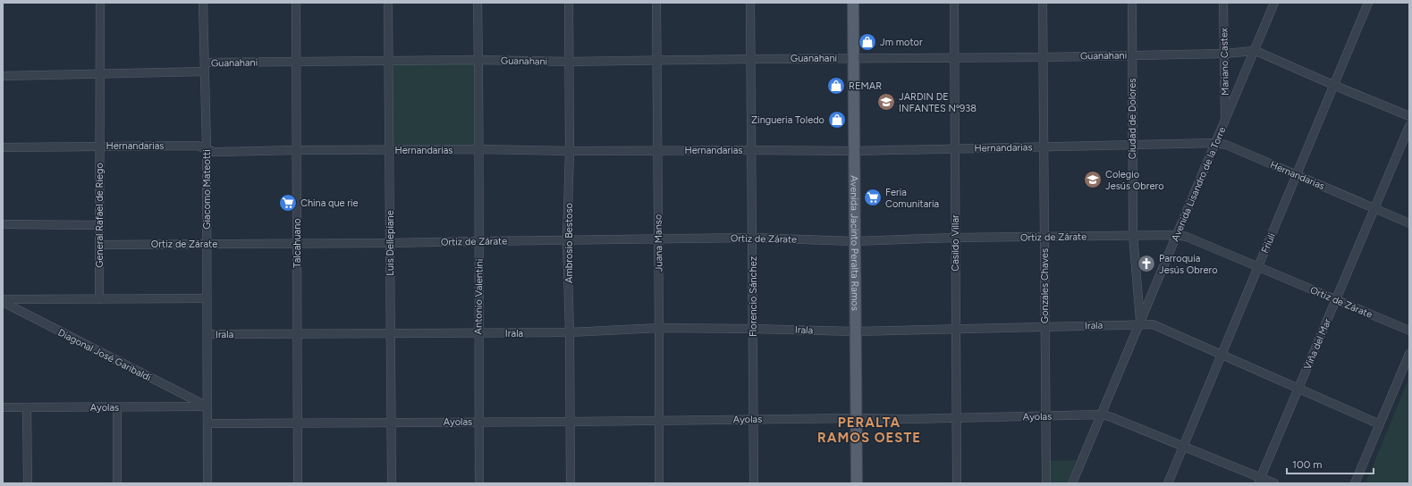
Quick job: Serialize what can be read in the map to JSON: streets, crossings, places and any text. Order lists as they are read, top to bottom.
{
  "streets": {
    "main road": ["Avenida Jacinto Peralta Ramos"],
    "street": [
      "Guanahani",
      "Mariano Castex",
      "Ciudad de Dolores",
      "Hernandarias",
      "Avenida Lisandro de la Torre",
      "Giacomo Mateotti",
      "General Rafael de Riego",
      "Ortiz de Zárate",
      "Talcahuano",
      "Luis Dellepiane",
      "Ambrosio Bestoso",
      "Juana Manso",
      "Casildo Villar",
      "Friuli",
      "Gonzales Chaves",
      "Antonio Valentini",
      "Florencio Sánchez",
      "Irala",
      "Viña del Mar",
      "Diagonal José Garibaldi",
      "Ayolas"
    ]
  },
  "crossings": [
    ["Guanahani", "Mariano Castex"],
    ["Guanahani", "Ciudad de Dolores"],
    ["Guanahani", "Avenida Lisandro de la Torre"],
    ["Guanahani", "Giacomo Mateotti"],
    ["Guanahani", "General Rafael de Riego"],
    ["Guanahani", "Talcahuano"],
    ["Guanahani", "Luis Dellepiane"],
    ["Guanahani", "Ambrosio Bestoso"],
    ["Guanahani", "Juana Manso"],
    ["Guanahani", "Avenida Jacinto Peralta Ramos"],
    ["Guanahani", "Casildo Villar"],
    ["Guanahani", "Friuli"],
    ["Guanahani", "Gonzales Chaves"],
    ["Guanahani", "Antonio Valentini"],
    ["Guanahani", "Florencio Sánchez"],
    ["Mariano Castex", "Avenida Lisandro de la Torre"],
    ["Ciudad de Dolores", "Hernandarias"],
    ["Ciudad de Dolores", "Avenida Lisandro de la Torre"],
    ["Ciudad de Dolores", "Ortiz de Zárate"],
    ["Ciudad de Dolores", "Irala"],
    ["Hernandarias", "Avenida Lisandro de la Torre"],
    ["Hernandarias", "Giacomo Mateotti"],
    ["Hernandarias", "General Rafael de Riego"],
    ["Hernandarias", "Talcahuano"],
    ["Hernandarias", "Luis Dellepiane"],
    ["Hernandarias", "Ambrosio Bestoso"],
    ["Hernandarias", "Juana Manso"],
    ["Hernandarias", "Avenida Jacinto Peralta Ramos"],
    ["Hernandarias", "Casildo Villar"],
    ["Hernandarias", "Friuli"],
    ["Hernandarias", "Gonzales Chaves"],
    ["Hernandarias", "Antonio Valentini"],
    ["Hernandarias", "Florencio Sánchez"],
    ["Hernandarias", "Viña del Mar"],
    ["Avenida Lisandro de la Torre", "Ortiz de Zárate"],
    ["Avenida Lisandro de la Torre", "Irala"],
    ["Avenida Lisandro de la Torre", "Ayolas"],
    ["Giacomo Mateotti", "Ortiz de Zárate"],
    ["Giacomo Mateotti", "Irala"],
    ["Giacomo Mateotti", "Diagonal José Garibaldi"],
    ["Giacomo Mateotti", "Ayolas"],
    ["General Rafael de Riego", "Ortiz de Zárate"],
    ["Ortiz de Zárate", "Talcahuano"],
    ["Ortiz de Zárate", "Luis Dellepiane"],
    ["Ortiz de Zárate", "Ambrosio Bestoso"],
    ["Ortiz de Zárate", "Juana Manso"],
    ["Ortiz de Zárate", "Avenida Jacinto Peralta Ramos"],
    ["Ortiz de Zárate", "Casildo Villar"],
    ["Ortiz de Zárate", "Friuli"],
    ["Ortiz de Zárate", "Gonzales Chaves"],
    ["Ortiz de Zárate", "Antonio Valentini"],
    ["Ortiz de Zárate", "Florencio Sánchez"],
    ["Ortiz de Zárate", "Viña del Mar"],
    ["Talcahuano", "Irala"],
    ["Talcahuano", "Ayolas"],
    ["Luis Dellepiane", "Irala"],
    ["Luis Dellepiane", "Ayolas"],
    ["Ambrosio Bestoso", "Irala"],
    ["Ambrosio Bestoso", "Ayolas"],
    ["Juana Manso", "Irala"],
    ["Juana Manso", "Ayolas"],
    ["Avenida Jacinto Peralta Ramos", "Irala"],
    ["Avenida Jacinto Peralta Ramos", "Ayolas"],
    ["Casildo Villar", "Irala"],
    ["Casildo Villar", "Ayolas"],
    ["Friuli", "Irala"],
    ["Friuli", "Ayolas"],
    ["Gonzales Chaves", "Irala"],
    ["Gonzales Chaves", "Ayolas"],
    ["Antonio Valentini", "Irala"],
    ["Antonio Valentini", "Ayolas"],
    ["Florencio Sánchez", "Irala"],
    ["Florencio Sánchez", "Ayolas"],
    ["Irala", "Viña del Mar"],
    ["Viña del Mar", "Ayolas"],
    ["Diagonal José Garibaldi", "Ayolas"]
  ],
  "districts": ["PERALTA RAMOS OESTE"],
  "places": {
    "shop": ["Jm motor", "REMAR", "Zingueria Toledo"],
    "school or university": ["JARDIN DE INFANTES Nº938", "Colegio Jesús Obrero"],
    "supermarket": ["Feria Comunitaria", "China que rie"],
    "church": ["Parroquia Jesús Obrero"]
  },
  "scale_bar": "100 m"
}
